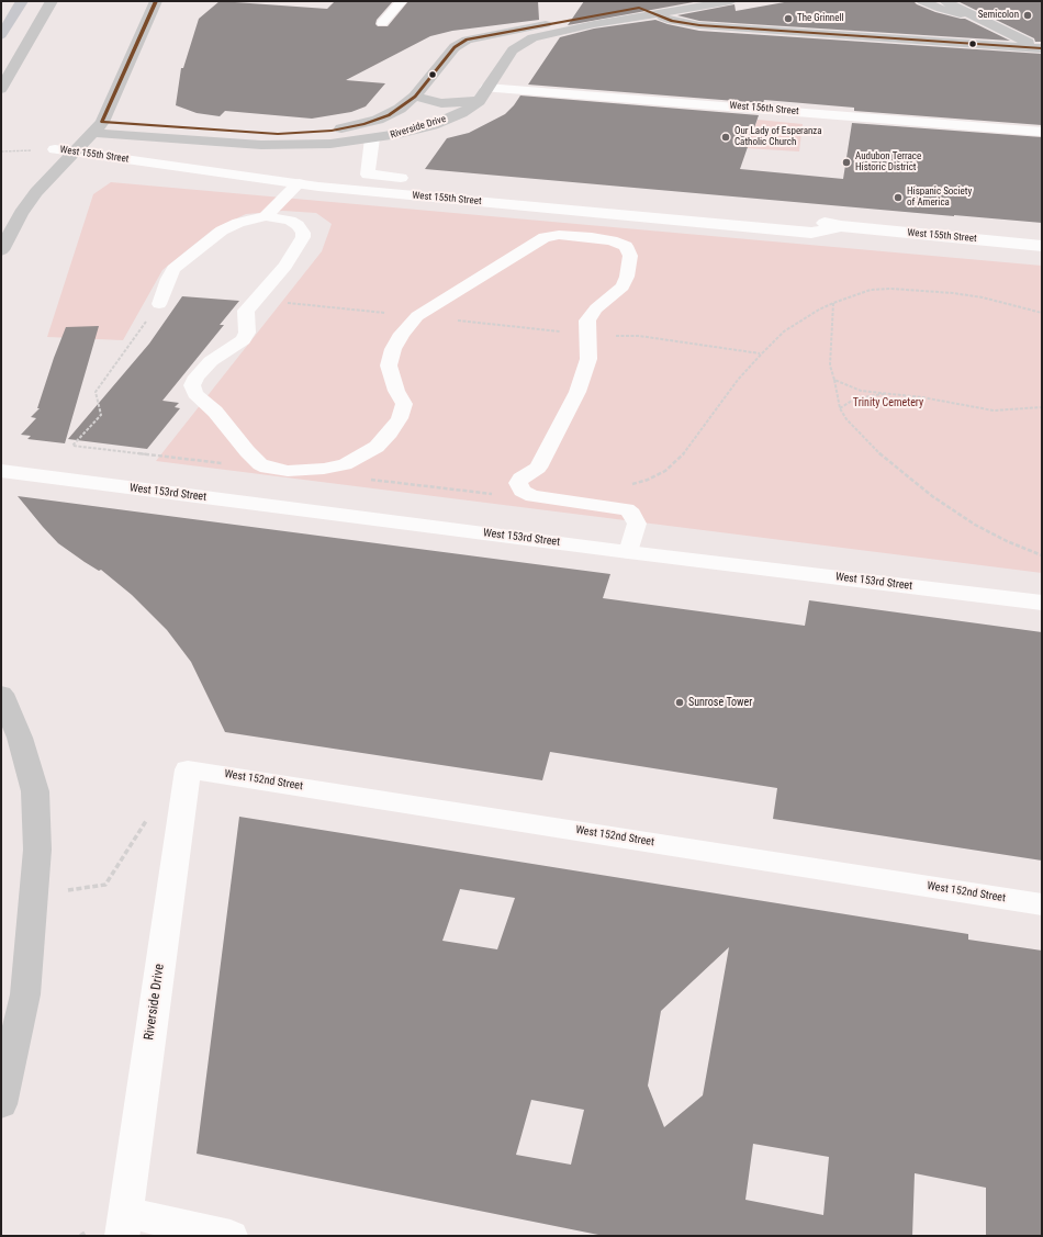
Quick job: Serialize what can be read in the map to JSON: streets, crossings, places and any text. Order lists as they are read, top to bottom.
{
  "streets": {
    "main road": ["Riverside Drive"],
    "street": [
      "West 156th Street",
      "West 155th Street",
      "West 153rd Street",
      "West 152nd Street"
    ]
  },
  "crossings": [
    ["West 156th Street", "Riverside Drive"],
    ["Riverside Drive", "West 155th Street"],
    ["Riverside Drive", "West 152nd Street"]
  ],
  "parks": ["Trinity Cemetery"],
  "places": [
    "Semicolon",
    "The Grinnell",
    "Our Lady of Esperanza Catholic Church",
    "Audubon Terrace Historic District",
    "Hispanic Society of America",
    "Sunrose Tower"
  ]
}
